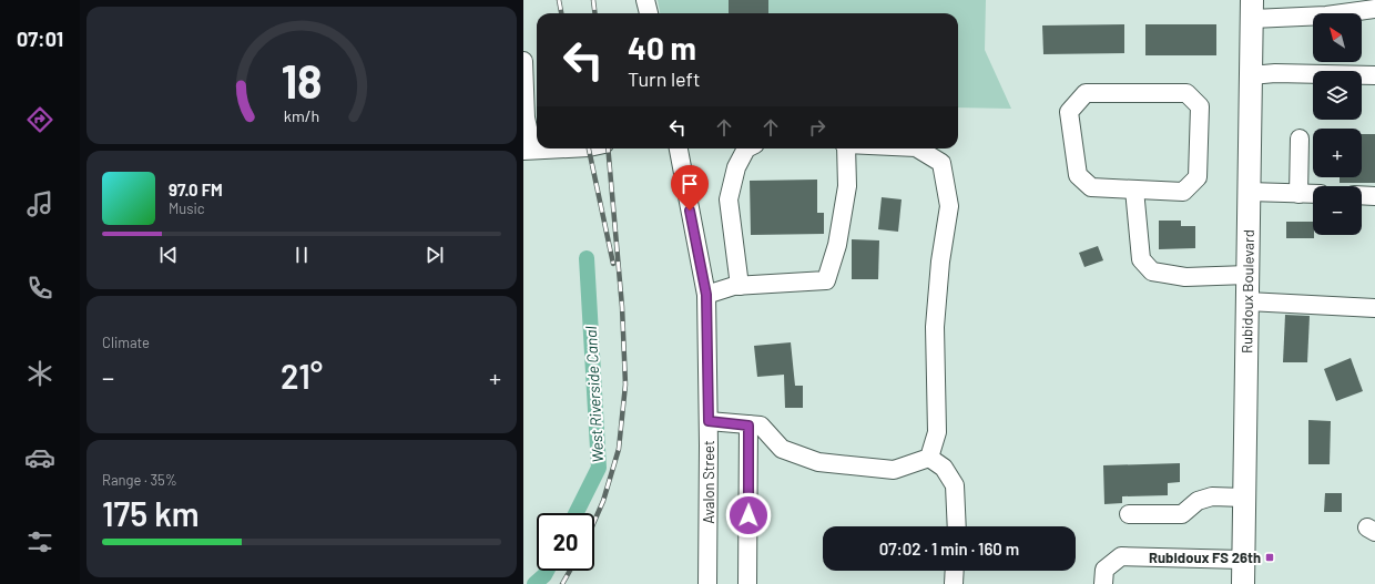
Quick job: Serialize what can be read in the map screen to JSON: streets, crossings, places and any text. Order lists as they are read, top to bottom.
{
  "streets": {
    "main road": ["Rubidoux Boulevard"],
    "street": ["Avalon Street"]
  },
  "water": ["West Riverside Canal"],
  "places": {
    "transit": ["Rubidoux FS 26th"]
  },
  "north": "top left",
  "page": {
    "tabs": "07:01",
    "map_buttons": ["+", "−"],
    "turn": ["40 m", "Turn left"],
    "song": ["97.0 FM", "Music"],
    "tile": [
      "Climate",
      ["Range · 35%", "175 km"]
    ],
    "heat": ["−", "21°", "+"],
    "limit": "20",
    "trip": "07:02 · 1 min · 160 m",
    "gauge": ["18", "km/h"]
  }
}
